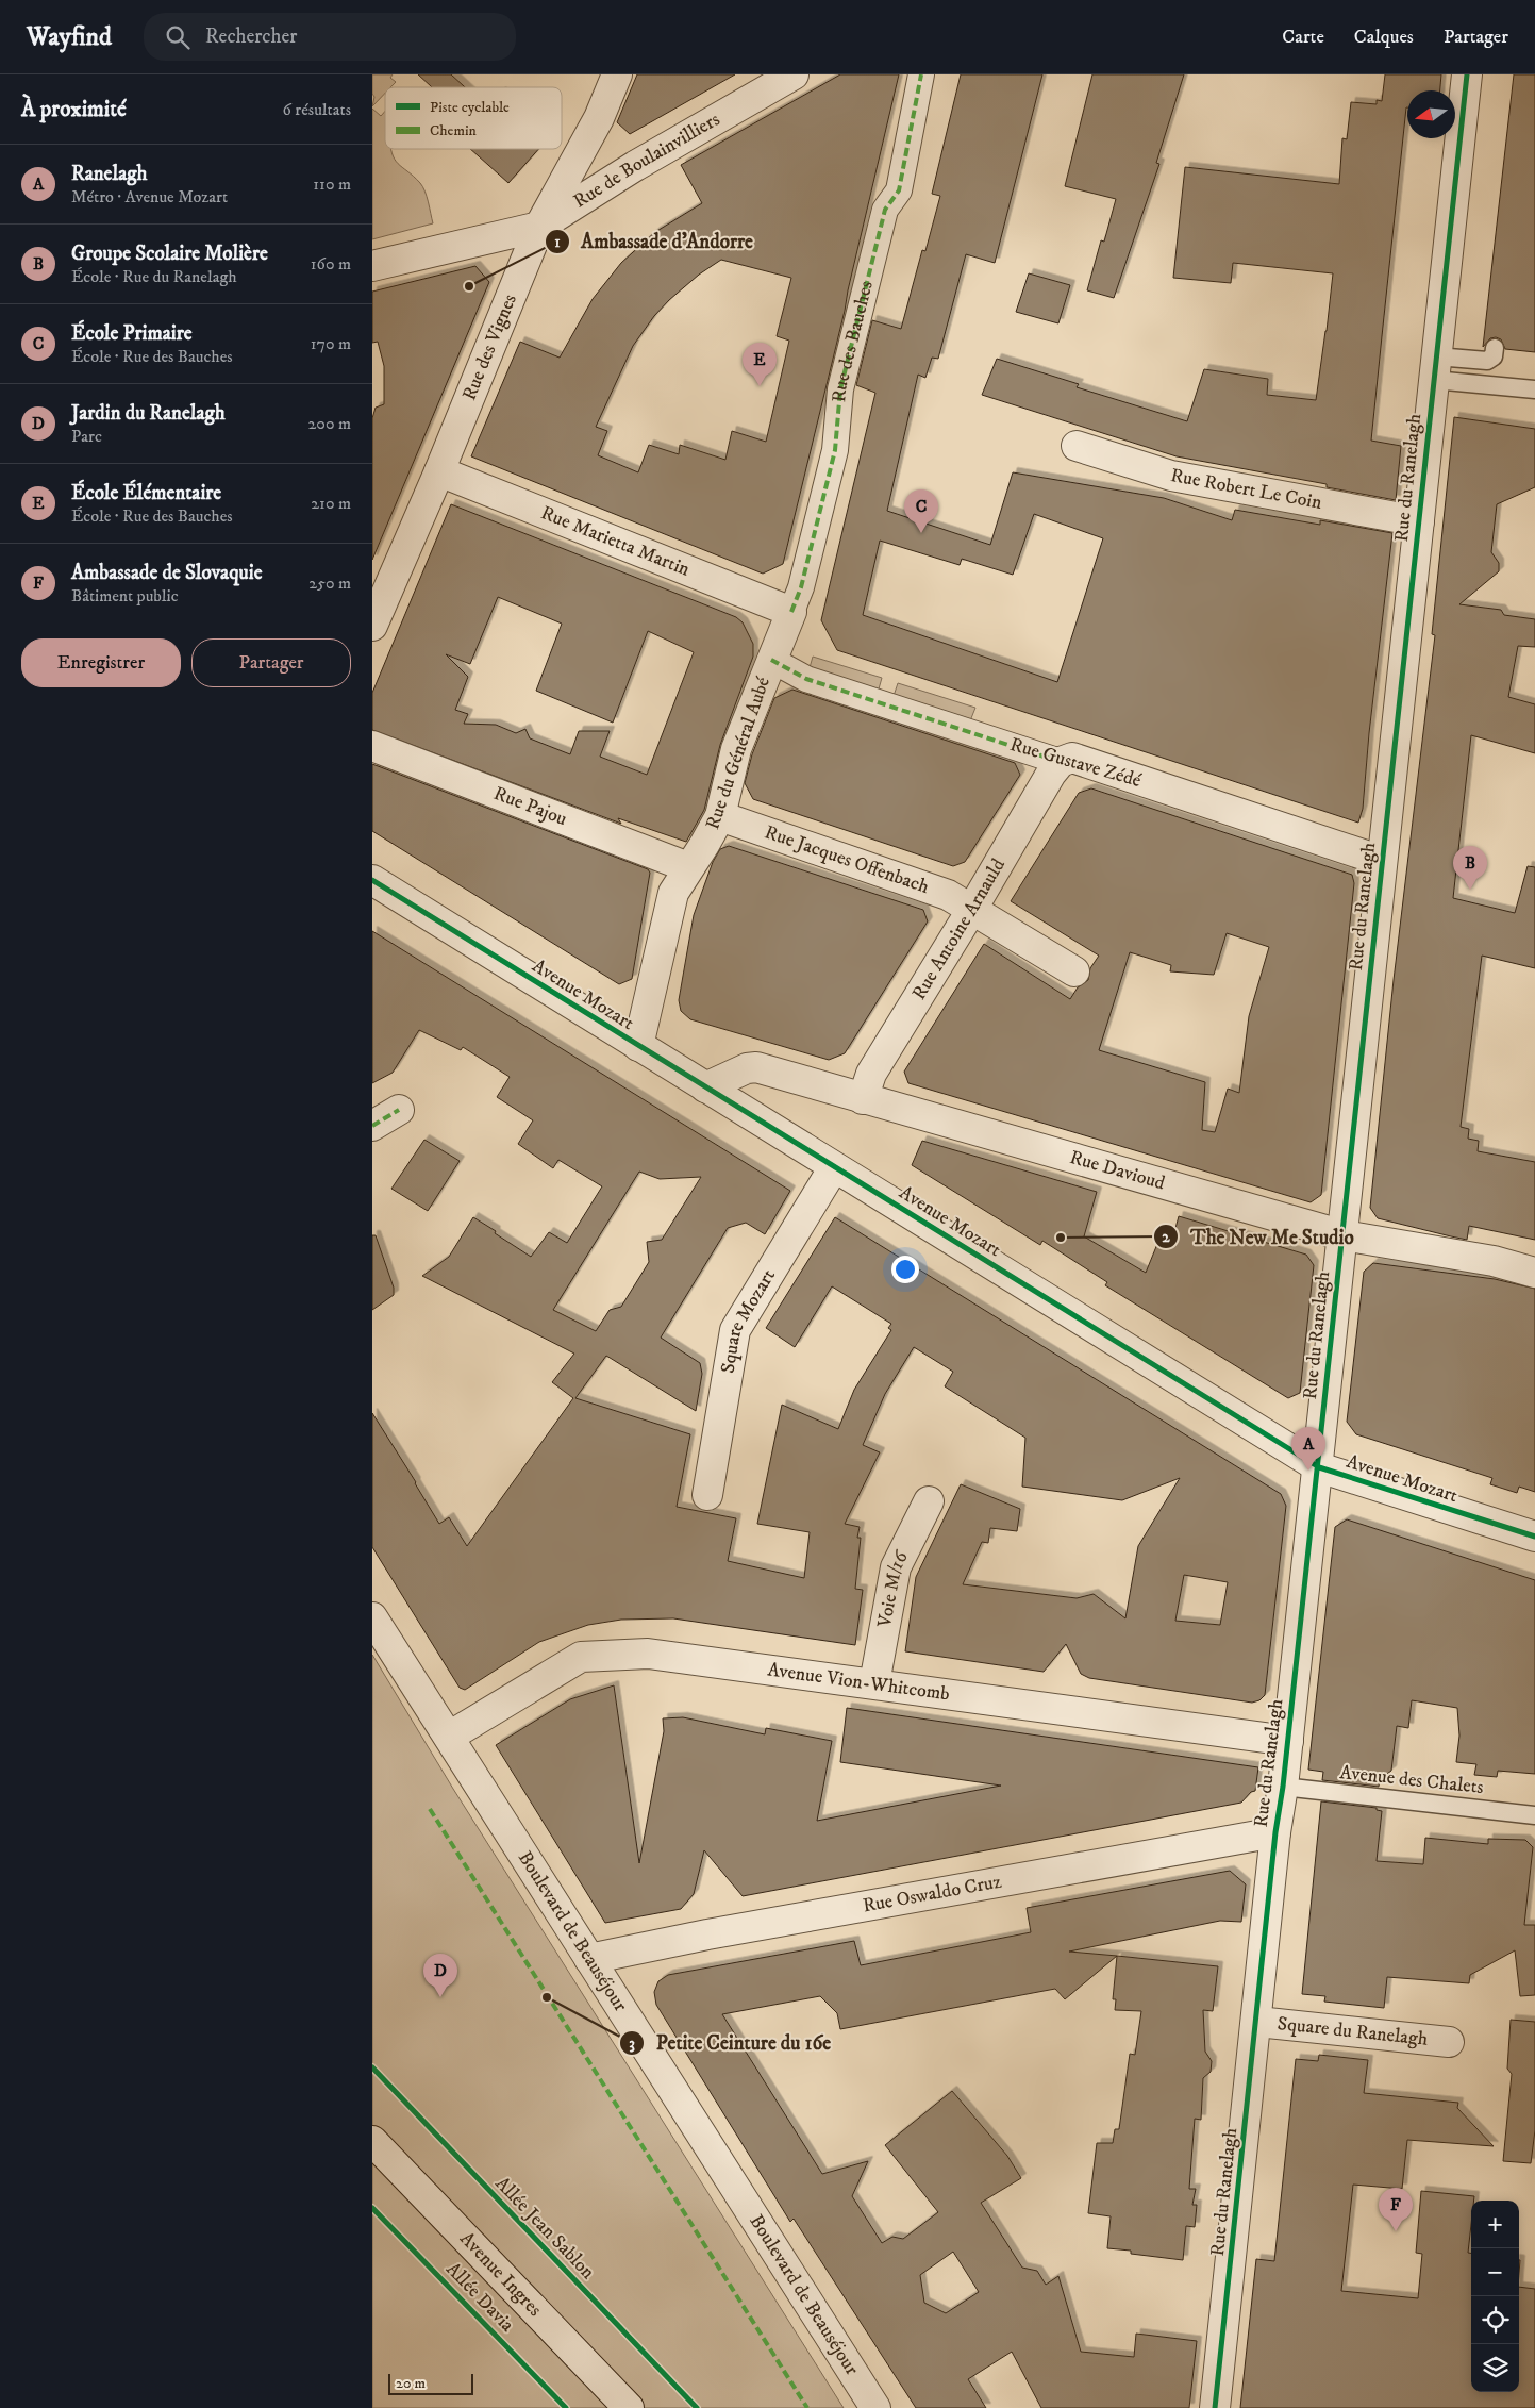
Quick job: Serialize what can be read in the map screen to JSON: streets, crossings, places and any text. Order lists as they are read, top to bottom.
{
  "streets": {
    "street": [
      "Rue de Boulainvilliers",
      "Rue des Bauches",
      "Rue des Vignes",
      "Rue du Ranelagh",
      "Rue Robert Le Coin",
      "Rue Marietta Martin",
      "Rue du Général Aubé",
      "Rue Gustave Zédé",
      "Rue Pajou",
      "Rue Jacques Offenbach",
      "Rue Antoine Arnauld",
      "Avenue Mozart",
      "Rue Davioud",
      "Square Mozart",
      "Voie M/16",
      "Avenue Vion-Whitcomb",
      "Rue Oswaldo Cruz",
      "Boulevard de Beauséjour",
      "Square du Ranelagh",
      "Avenue Ingres"
    ],
    "lane": ["Avenue des Chalets"],
    "cycle path": ["Allée Jean Sablon", "Allée Davia"]
  },
  "crossings": [
    ["Rue de Boulainvilliers", "Rue des Vignes"],
    ["Rue des Bauches", "Rue Marietta Martin"],
    ["Rue des Bauches", "Rue du Général Aubé"],
    ["Rue des Vignes", "Rue Marietta Martin"],
    ["Rue du Ranelagh", "Rue Robert Le Coin"],
    ["Rue du Ranelagh", "Rue Gustave Zédé"],
    ["Rue du Ranelagh", "Avenue Mozart"],
    ["Rue du Ranelagh", "Rue Davioud"],
    ["Rue du Ranelagh", "Avenue Vion-Whitcomb"],
    ["Rue du Ranelagh", "Avenue des Chalets"],
    ["Rue du Ranelagh", "Rue Oswaldo Cruz"],
    ["Rue du Ranelagh", "Square du Ranelagh"],
    ["Rue Marietta Martin", "Rue du Général Aubé"],
    ["Rue du Général Aubé", "Rue Gustave Zédé"],
    ["Rue du Général Aubé", "Rue Pajou"],
    ["Rue du Général Aubé", "Rue Jacques Offenbach"],
    ["Rue du Général Aubé", "Avenue Mozart"],
    ["Rue Gustave Zédé", "Rue Antoine Arnauld"],
    ["Rue Jacques Offenbach", "Rue Antoine Arnauld"],
    ["Rue Antoine Arnauld", "Rue Davioud"],
    ["Avenue Mozart", "Rue Davioud"],
    ["Avenue Mozart", "Square Mozart"],
    ["Voie M/16", "Avenue Vion-Whitcomb"],
    ["Avenue Vion-Whitcomb", "Boulevard de Beauséjour"],
    ["Rue Oswaldo Cruz", "Boulevard de Beauséjour"]
  ],
  "places": ["Ambassade d'Andorre", "The New Me Studio", "Petite Ceinture du 16e"],
  "legend": ["Piste cyclable", "Chemin"],
  "scale_bar": "20 m",
  "north": "left",
  "page": {
    "header": "Wayfind",
    "search": "Rechercher",
    "nav": ["Carte", "Calques", "Partager"],
    "heading": ["À proximité", "6 résultats"],
    "list": [
      {
        "mark": "A",
        "name": "Ranelagh",
        "note": "Métro · Avenue Mozart",
        "value": "110 m"
      },
      {
        "mark": "B",
        "name": "Groupe Scolaire Molière",
        "note": "École · Rue du Ranelagh",
        "value": "160 m"
      },
      {
        "mark": "C",
        "name": "École Primaire",
        "note": "École · Rue des Bauches",
        "value": "170 m"
      },
      {
        "mark": "D",
        "name": "Jardin du Ranelagh",
        "note": "Parc",
        "value": "200 m"
      },
      {
        "mark": "E",
        "name": "École Élémentaire",
        "note": "École · Rue des Bauches",
        "value": "210 m"
      },
      {
        "mark": "F",
        "name": "Ambassade de Slovaquie",
        "note": "Bâtiment public",
        "value": "250 m"
      }
    ],
    "pins": [
      "E",
      "C",
      "B",
      "A",
      "D",
      "F"
    ],
    "buttons": ["Enregistrer", "Partager"],
    "map_buttons": ["+", "−"],
    "scale": "20 m"
  }
}
